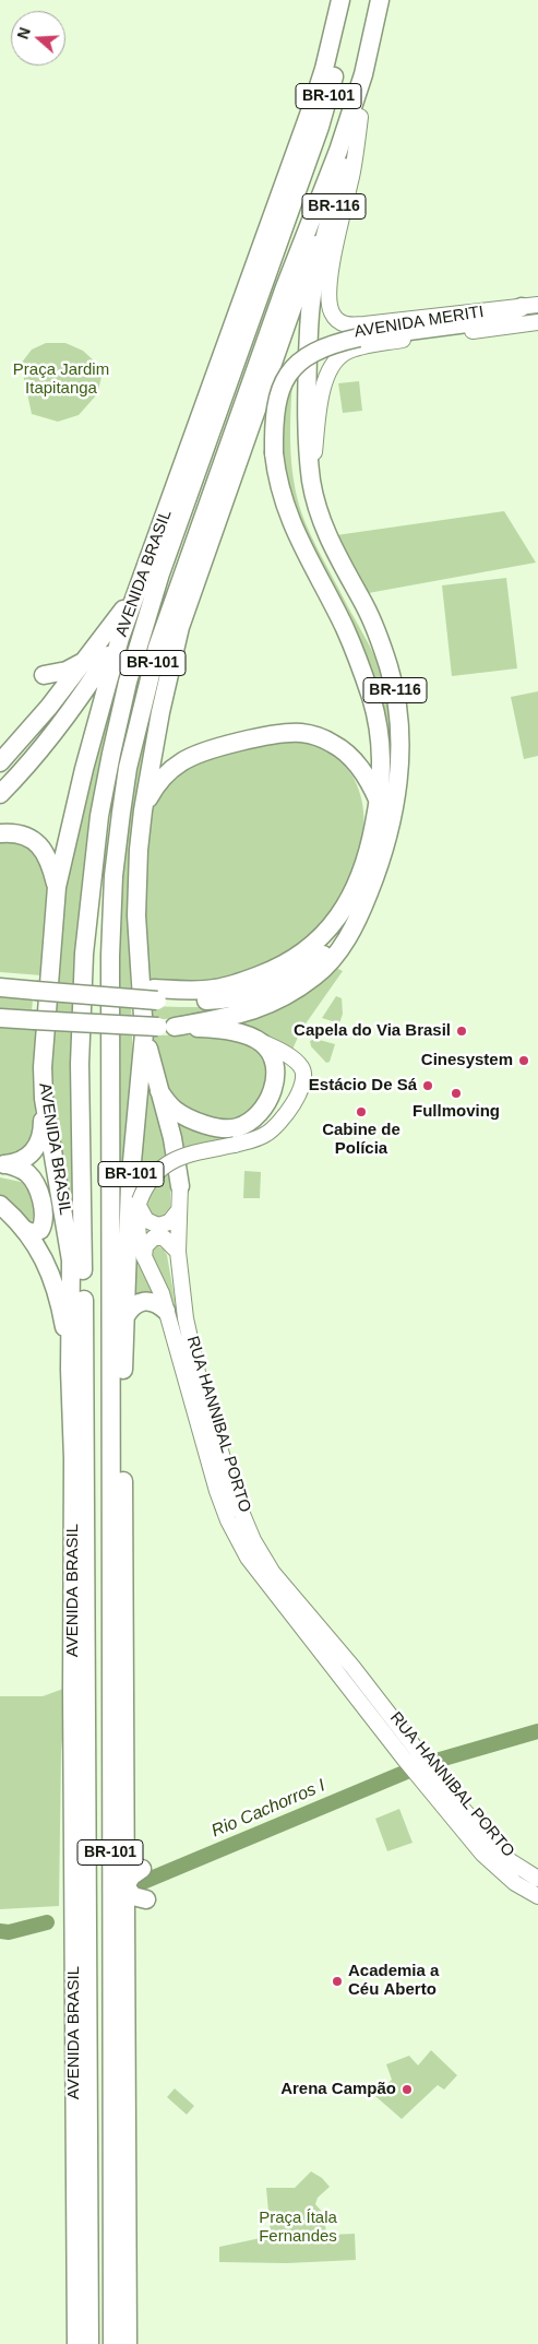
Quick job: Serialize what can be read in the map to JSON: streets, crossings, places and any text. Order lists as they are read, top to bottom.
{
  "streets": {
    "highway": ["BR-101", "BR-116", "AVENIDA BRASIL"],
    "main road": ["AVENIDA MERITI", "RUA HANNIBAL PORTO"]
  },
  "crossings": [
    ["BR-101", "BR-116"],
    ["BR-101", "AVENIDA BRASIL"],
    ["BR-101", "RUA HANNIBAL PORTO"],
    ["BR-116", "AVENIDA MERITI"]
  ],
  "water": ["Rio Cachorros I"],
  "parks": ["Praça Jardim Itapitanga", "Praça Ítala Fernandes"],
  "places": [
    "Capela do Via Brasil",
    "Cinesystem",
    "Estácio De Sá",
    "Fullmoving",
    "Cabine de Polícia",
    "Academia a Céu Aberto",
    "Arena Campão"
  ],
  "north": "left"
}
